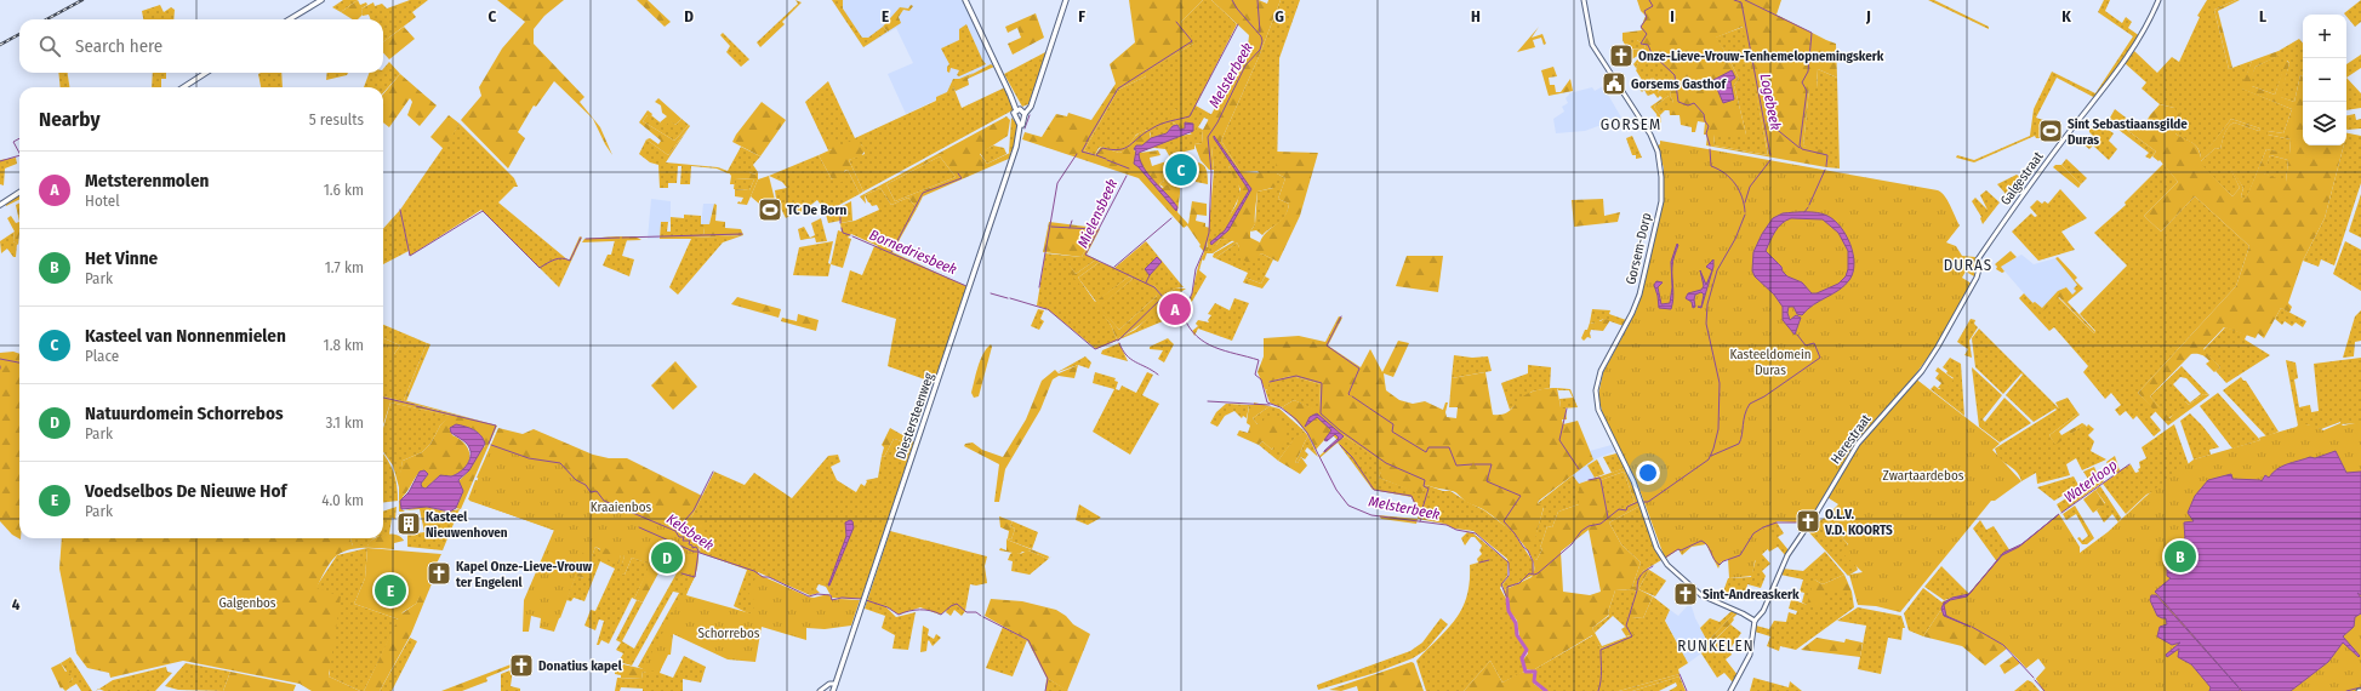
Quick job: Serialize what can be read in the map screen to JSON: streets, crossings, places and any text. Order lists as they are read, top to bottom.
{
  "streets": {
    "main road": ["Diestersteenweg"],
    "street": ["Galgestraat", "Gorsem-Dorp", "Herestraat"]
  },
  "crossings": [
    ["Galgestraat", "Herestraat"],
    ["Gorsem-Dorp", "Herestraat"]
  ],
  "districts": ["GORSEM", "DURAS", "RUNKELEN"],
  "water": [
    "Melsterbeek",
    "Logebeek",
    "Mielensbeek",
    "Bornedriesbeek",
    "Waterloop",
    "Kelsbeek"
  ],
  "parks": [
    "Kasteeldomein Duras",
    "Zwartaardebos",
    "Kraaienbos",
    "Galgenbos",
    "Schorrebos"
  ],
  "places": {
    "church": [
      "Onze-Lieve-Vrouw-Tenhemelopnemingskerk",
      "O.L.V. V.D. KOORTS",
      "Kapel Onze-Lieve-Vrouw ter Engelenl",
      "Sint-Andreaskerk",
      "Donatius kapel"
    ],
    "public building": ["Gorsems Gasthof"],
    "sports": ["Sint Sebastiaansgilde Duras", "TC De Born"],
    "building": ["Kasteel Nieuwenhoven"]
  },
  "page": {
    "map_buttons": ["+", "−"],
    "search": "Search here",
    "heading": ["Nearby", "5 results"],
    "list": [
      {
        "mark": "A",
        "name": "Metsterenmolen",
        "note": "Hotel",
        "value": "1.6 km"
      },
      {
        "mark": "B",
        "name": "Het Vinne",
        "note": "Park",
        "value": "1.7 km"
      },
      {
        "mark": "C",
        "name": "Kasteel van Nonnenmielen",
        "note": "Place",
        "value": "1.8 km"
      },
      {
        "mark": "D",
        "name": "Natuurdomein Schorrebos",
        "note": "Park",
        "value": "3.1 km"
      },
      {
        "mark": "E",
        "name": "Voedselbos De Nieuwe Hof",
        "note": "Park",
        "value": "4.0 km"
      }
    ],
    "pins": [
      "C",
      "A",
      "B",
      "D",
      "E"
    ]
  },
  "grid": {
    "columns": [
      "C",
      "D",
      "E",
      "F",
      "G",
      "H",
      "I",
      "J",
      "K",
      "L"
    ],
    "rows": ["4"]
  }
}
